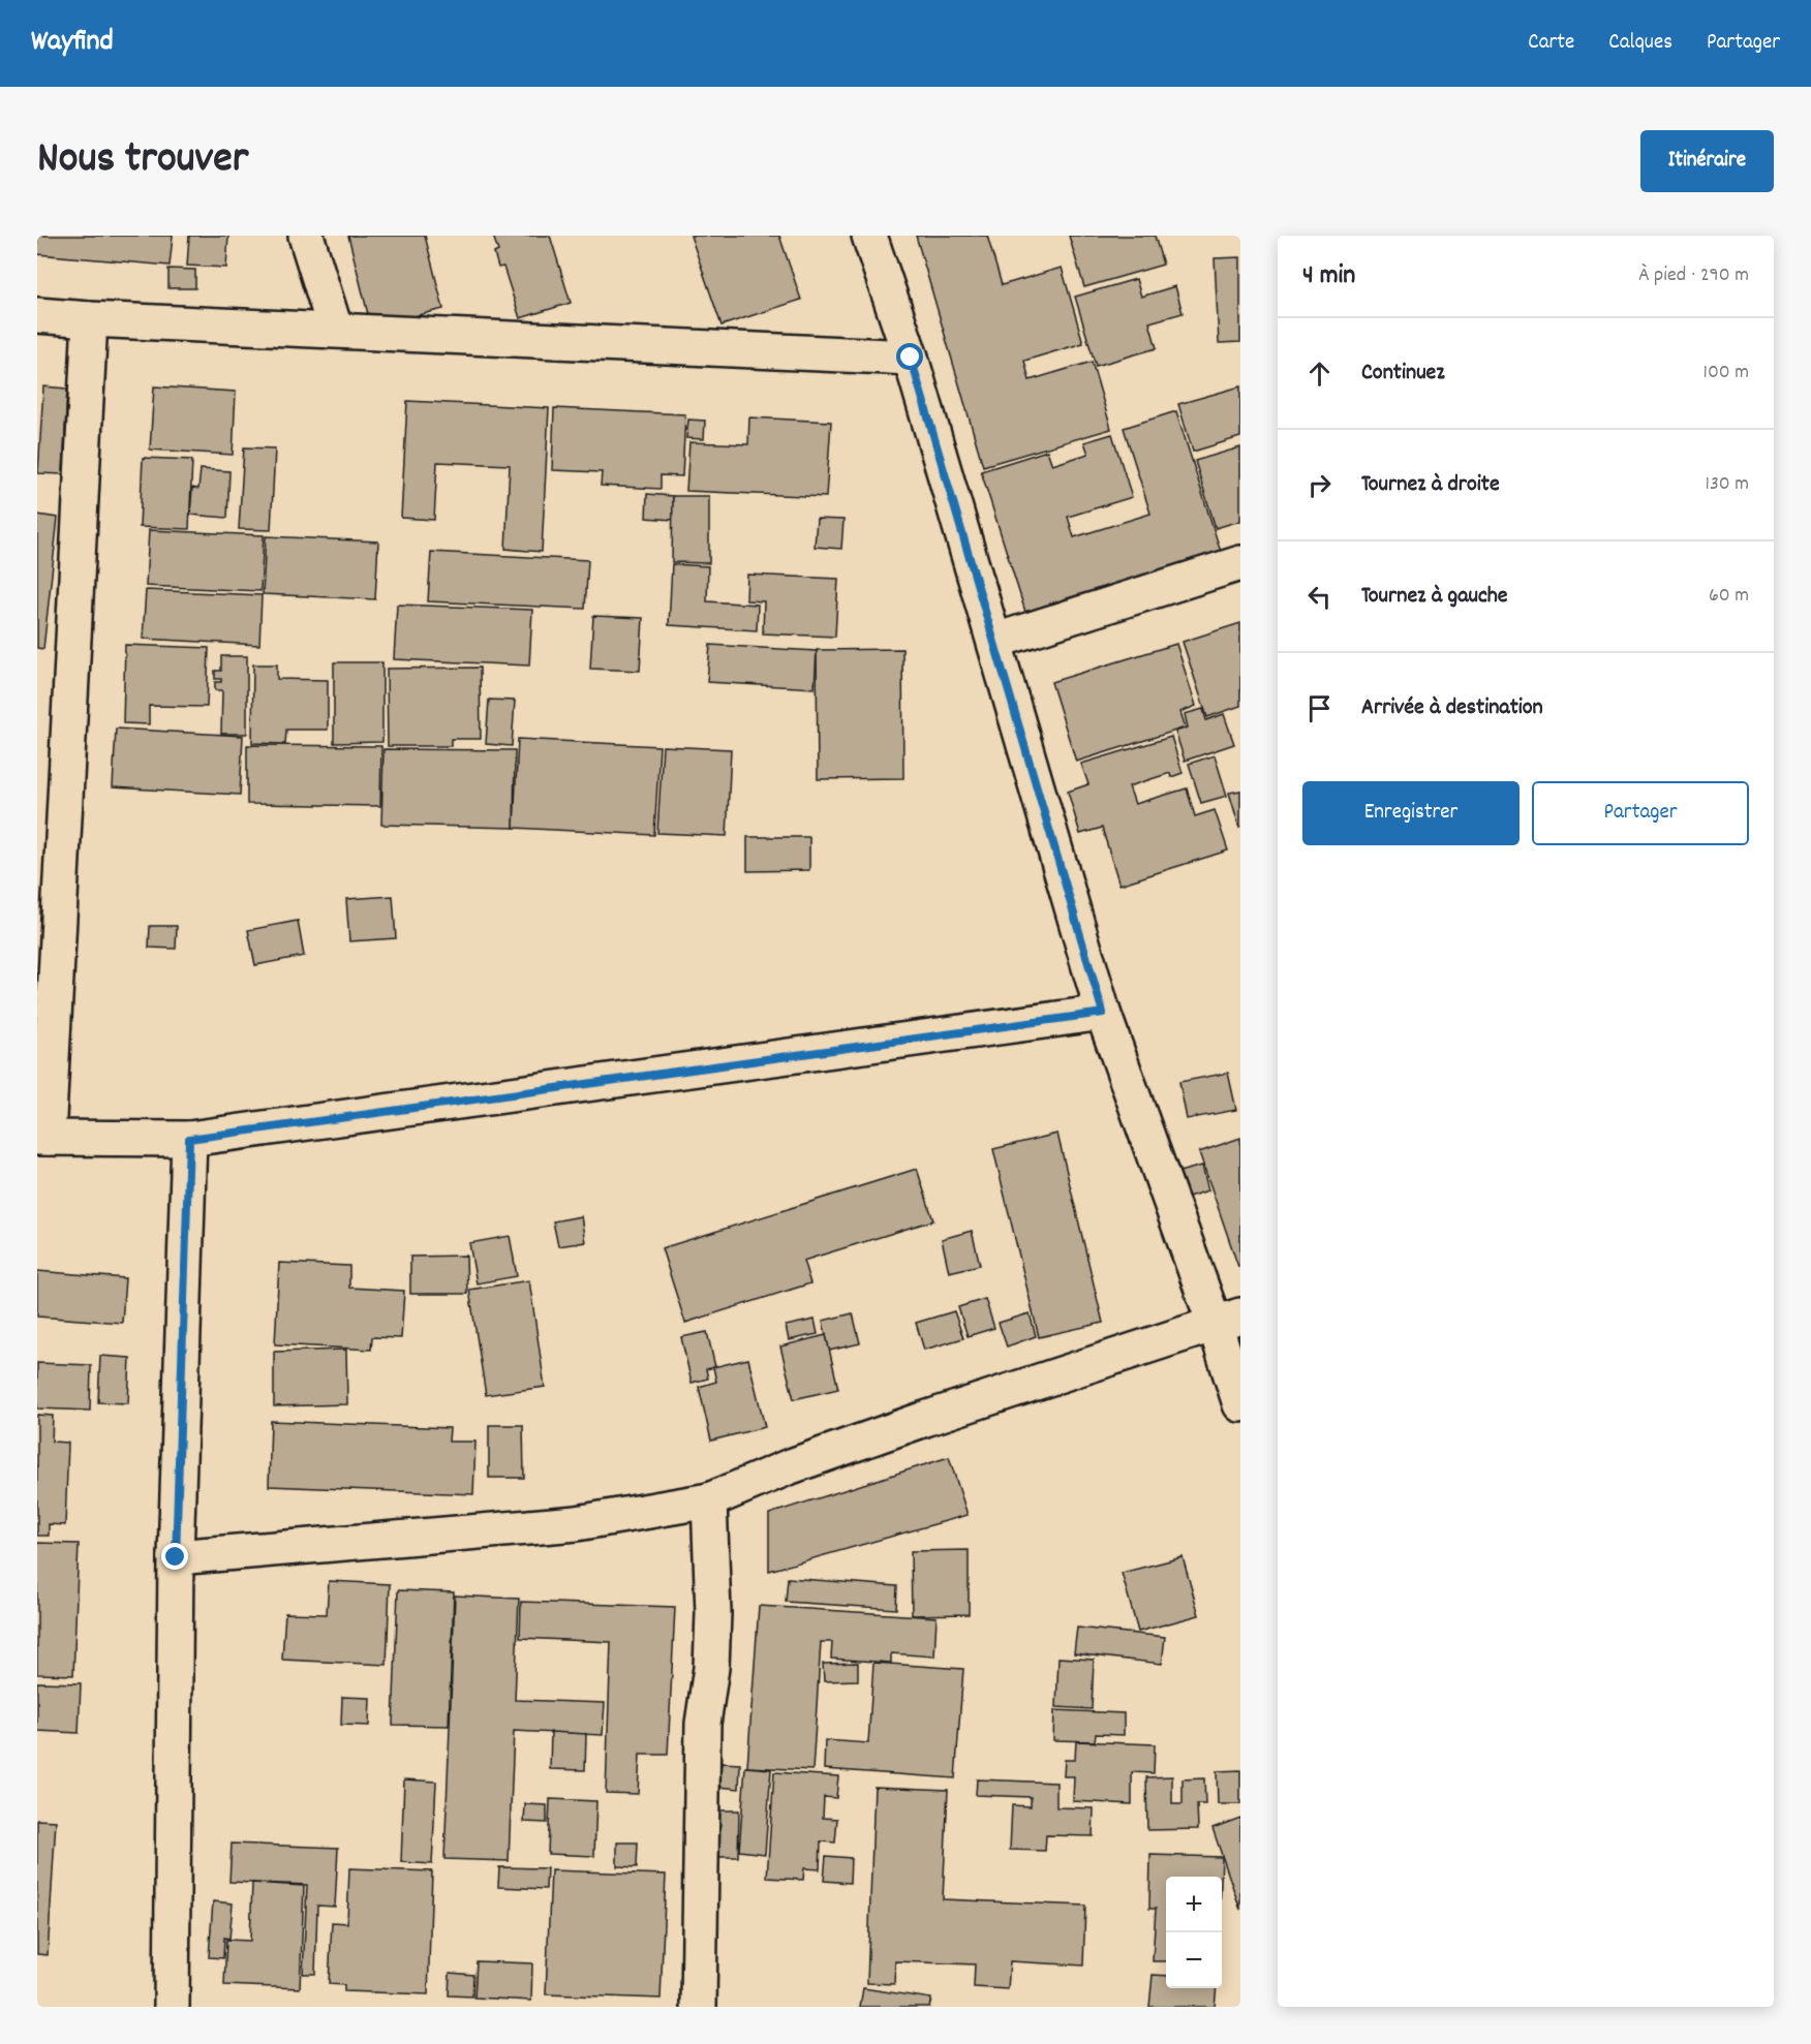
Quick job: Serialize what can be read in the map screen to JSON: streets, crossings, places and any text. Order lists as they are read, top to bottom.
{
  "page": {
    "header": "Wayfind",
    "nav": ["Carte", "Calques", "Partager"],
    "title": "Nous trouver",
    "buttons": [
      "Itinéraire",
      ["Enregistrer", "Partager"]
    ],
    "heading": ["4 min", "À pied · 290 m"],
    "list": [
      ["Continuez", "100 m"],
      ["Tournez à droite", "130 m"],
      ["Tournez à gauche", "60 m"],
      "Arrivée à destination"
    ],
    "map_buttons": ["+", "−"]
  }
}
